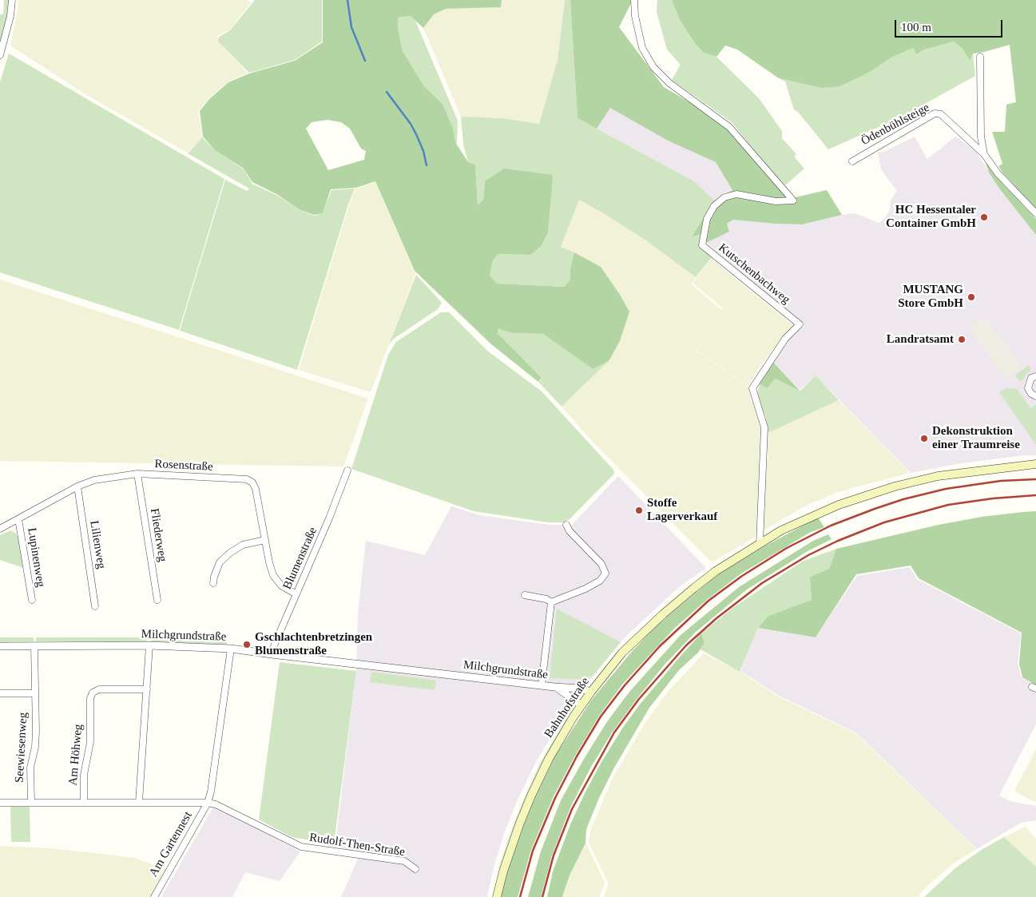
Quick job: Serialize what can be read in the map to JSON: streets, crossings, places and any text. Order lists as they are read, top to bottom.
{
  "streets": {
    "main road": ["Bahnhofstraße"],
    "street": [
      "Ödenbühlsteige",
      "Kutschenbachweg",
      "Rosenstraße",
      "Fliederweg",
      "Lilienweg",
      "Lupinenweg",
      "Blumenstraße",
      "Milchgrundstraße",
      "Seewiesenweg",
      "Am Höhweg",
      "Am Gartennest",
      "Rudolf-Then-Straße"
    ]
  },
  "crossings": [
    ["Kutschenbachweg", "Bahnhofstraße"],
    ["Rosenstraße", "Fliederweg"],
    ["Rosenstraße", "Lilienweg"],
    ["Rosenstraße", "Lupinenweg"],
    ["Rosenstraße", "Blumenstraße"],
    ["Blumenstraße", "Milchgrundstraße"],
    ["Milchgrundstraße", "Bahnhofstraße"],
    ["Milchgrundstraße", "Seewiesenweg"],
    ["Seewiesenweg", "Rudolf-Then-Straße"],
    ["Am Höhweg", "Rudolf-Then-Straße"],
    ["Am Gartennest", "Rudolf-Then-Straße"]
  ],
  "places": [
    "HC Hessentaler Container GmbH",
    "MUSTANG Store GmbH",
    "Landratsamt",
    "Dekonstruktion einer Traumreise",
    "Stoffe Lagerverkauf",
    "Gschlachtenbretzingen Blumenstraße"
  ],
  "scale_bar": "100 m"
}
